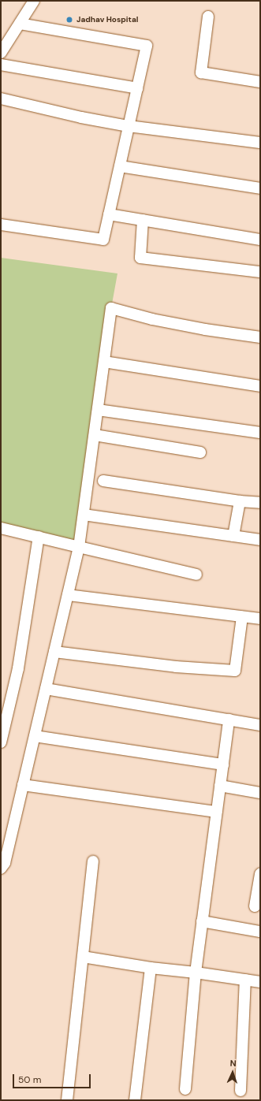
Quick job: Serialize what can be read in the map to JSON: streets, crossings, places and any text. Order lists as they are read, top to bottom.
{
  "places": ["Jadhav Hospital"],
  "scale_bar": "50 m",
  "north": "top"
}
